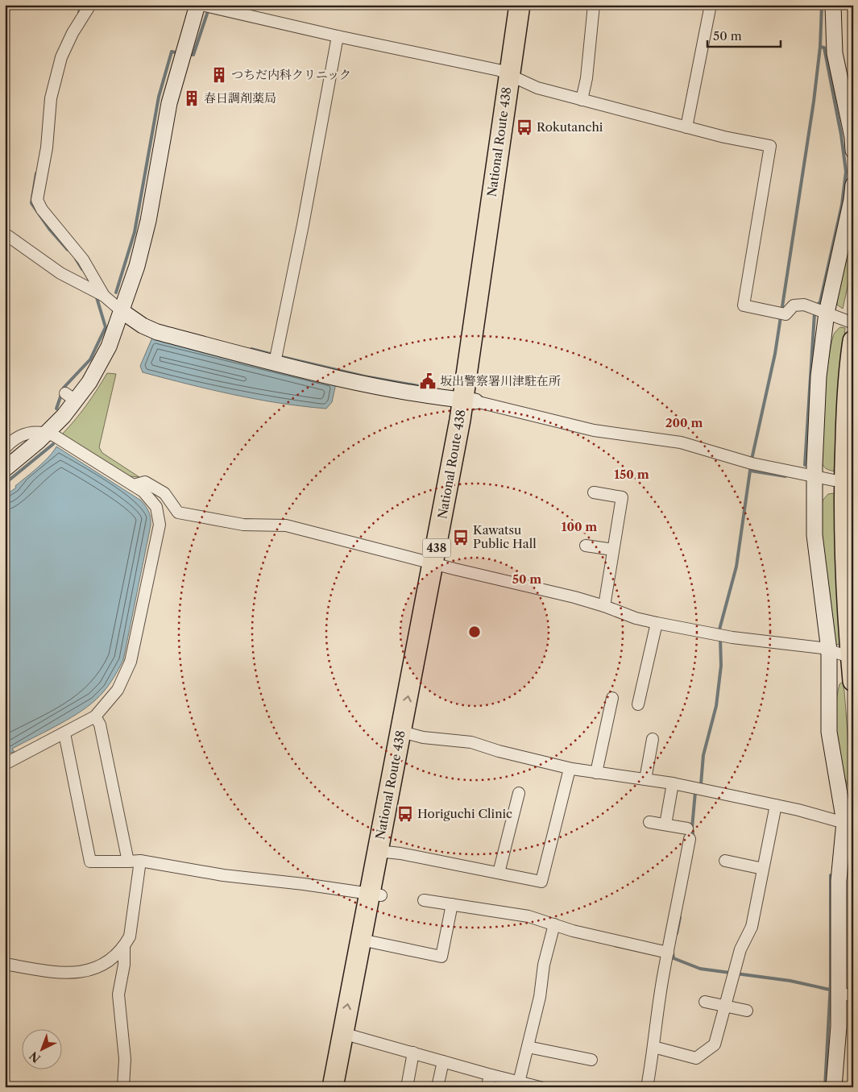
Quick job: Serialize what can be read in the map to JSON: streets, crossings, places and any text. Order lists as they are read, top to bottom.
{
  "streets": {
    "highway": ["National Route 438", "438"]
  },
  "places": {
    "building": ["つちだ内科クリニック", "春日調剤薬局"],
    "bus stop": ["Rokutanchi", "Kawatsu Public Hall", "Horiguchi Clinic"],
    "public building": ["坂出警察署川津駐在所"]
  },
  "scale_bar": "50 m",
  "north": "bottom left",
  "rings": [
    "200 m",
    "150 m",
    "100 m",
    "50 m"
  ]
}
